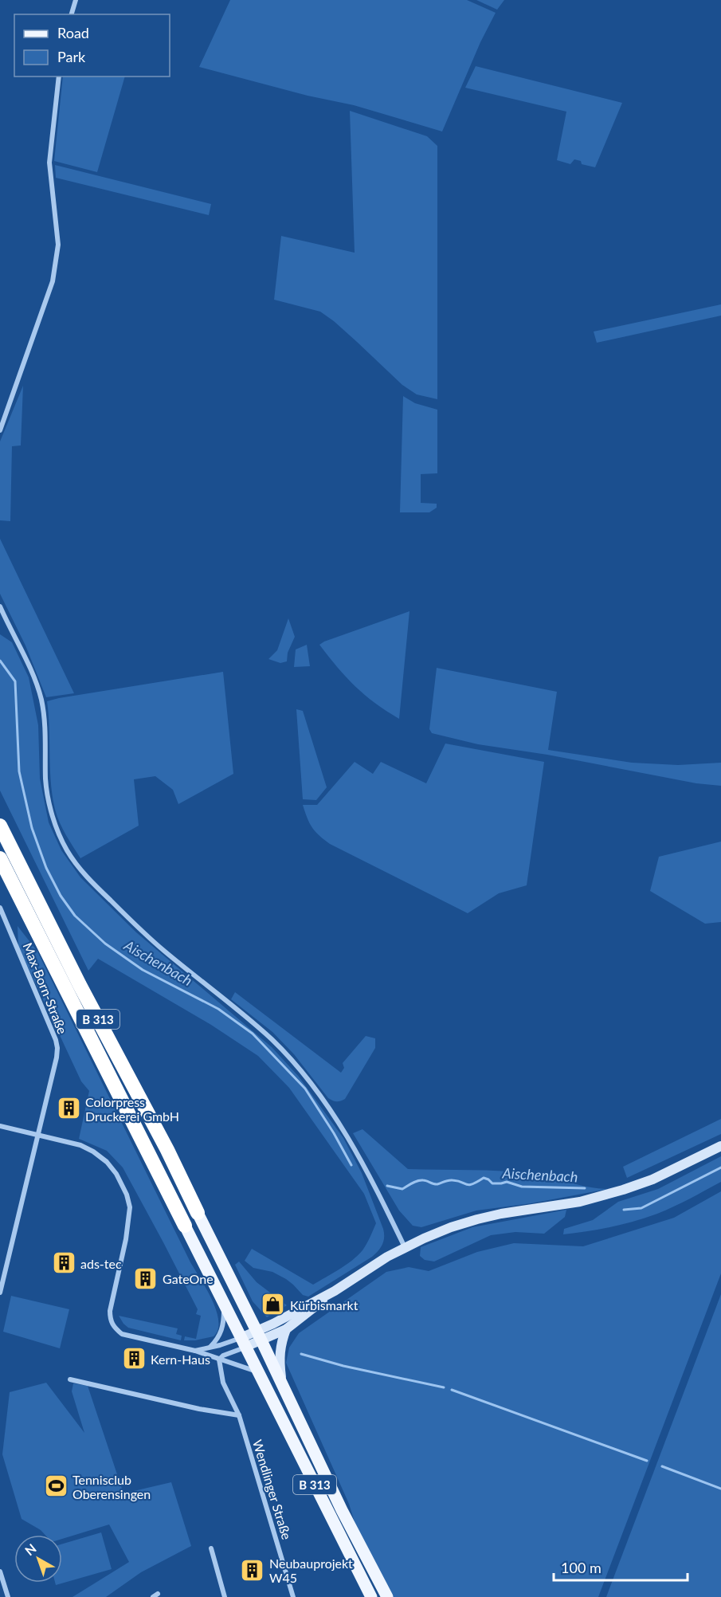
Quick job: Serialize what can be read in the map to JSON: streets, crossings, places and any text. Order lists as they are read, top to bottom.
{
  "streets": {
    "highway": ["B 313"],
    "street": ["Max-Born-Straße", "Wendlinger Straße"]
  },
  "water": ["Aischenbach"],
  "places": {
    "building": [
      "Colorpress Druckerei GmbH",
      "ads-tec",
      "GateOne",
      "Kern-Haus",
      "Neubauprojekt W45"
    ],
    "shop": ["Kürbismarkt"],
    "sports": ["Tennisclub Oberensingen"]
  },
  "legend": ["Road", "Park"],
  "scale_bar": "100 m",
  "north": "top left"
}
